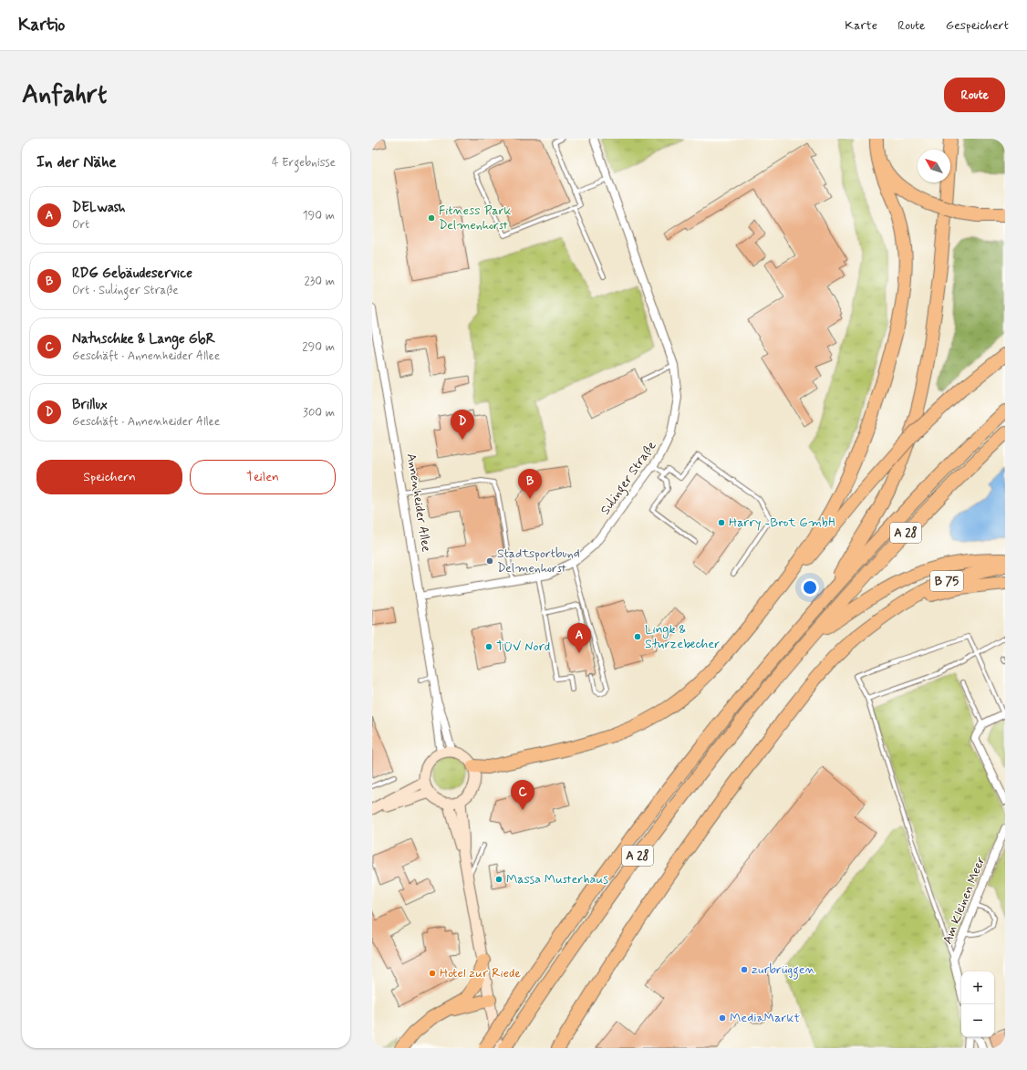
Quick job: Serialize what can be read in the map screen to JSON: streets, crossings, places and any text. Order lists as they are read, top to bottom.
{
  "streets": {
    "highway": ["A 28", "B 75"],
    "street": ["Sulinger Straße", "Annenheider Allee", "Am Kleinen Meer"]
  },
  "crossings": [
    ["Sulinger Straße", "Annenheider Allee"]
  ],
  "places": [
    "Fitness Park Delmenhorst",
    "Harry -Brot GmbH",
    "Stadtsportbund Delmenhorst",
    "Lingk & Sturzebecher",
    "TÜV Nord",
    "Massa Musterhaus",
    "zurbrüggen",
    "Hotel zur Riede",
    "MediaMarkt"
  ],
  "north": "top left",
  "page": {
    "header": "Kartio",
    "nav": ["Karte", "Route", "Gespeichert"],
    "buttons": [
      "Route",
      ["Speichern", "Teilen"]
    ],
    "title": "Anfahrt",
    "heading": ["In der Nähe", "4 Ergebnisse"],
    "list": [
      {
        "mark": "A",
        "name": "DELwash",
        "note": "Ort",
        "value": "190 m"
      },
      {
        "mark": "B",
        "name": "RDG Gebäudeservice",
        "note": "Ort · Sulinger Straße",
        "value": "230 m"
      },
      {
        "mark": "C",
        "name": "Natuschke & Lange GbR",
        "note": "Geschäft · Annenheider Allee",
        "value": "290 m"
      },
      {
        "mark": "D",
        "name": "Brillux",
        "note": "Geschäft · Annenheider Allee",
        "value": "300 m"
      }
    ],
    "pins": [
      "D",
      "B",
      "A",
      "C"
    ],
    "map_buttons": ["+", "−"]
  }
}
